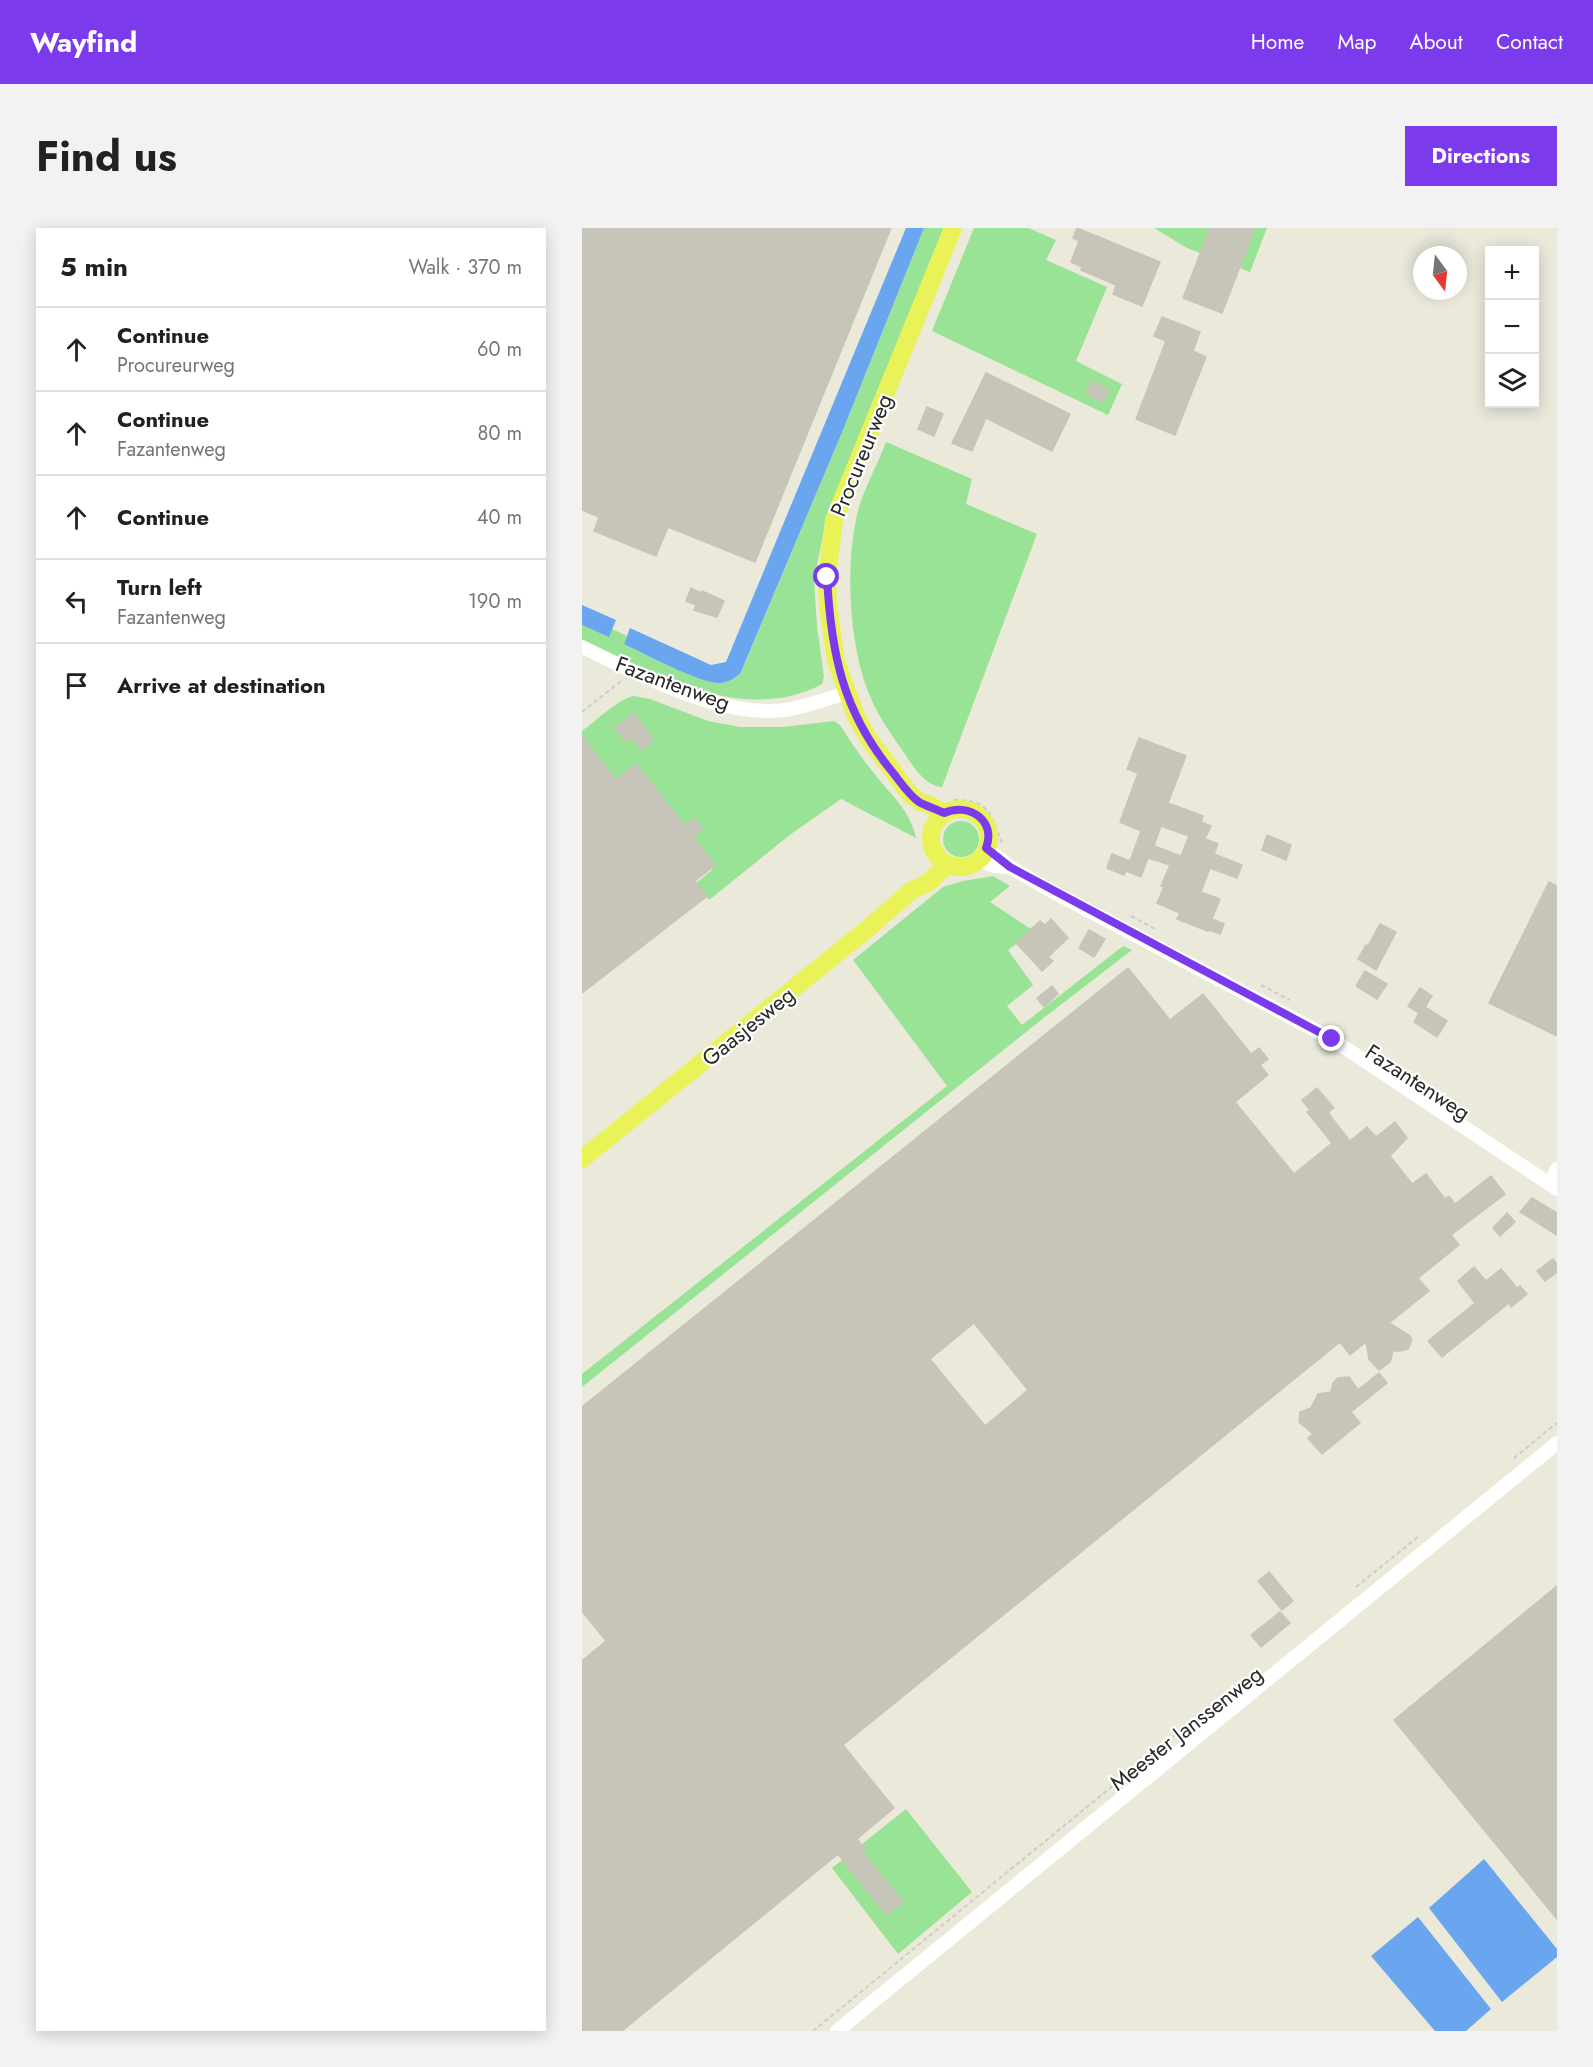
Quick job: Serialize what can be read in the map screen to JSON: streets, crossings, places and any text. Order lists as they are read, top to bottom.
{
  "streets": {
    "main road": ["Procureurweg", "Gaasjesweg"],
    "street": ["Fazantenweg", "Meester Janssenweg"]
  },
  "crossings": [
    ["Procureurweg", "Fazantenweg"]
  ],
  "north": "bottom",
  "page": {
    "header": "Wayfind",
    "nav": [
      "Home",
      "Map",
      "About",
      "Contact"
    ],
    "title": "Find us",
    "buttons": "Directions",
    "heading": ["5 min", "Walk · 370 m"],
    "map_buttons": ["+", "−"],
    "list": [
      ["Continue", "Procureurweg", "60 m"],
      ["Continue", "Fazantenweg", "80 m"],
      ["Continue", "40 m"],
      ["Turn left", "Fazantenweg", "190 m"],
      "Arrive at destination"
    ]
  }
}
